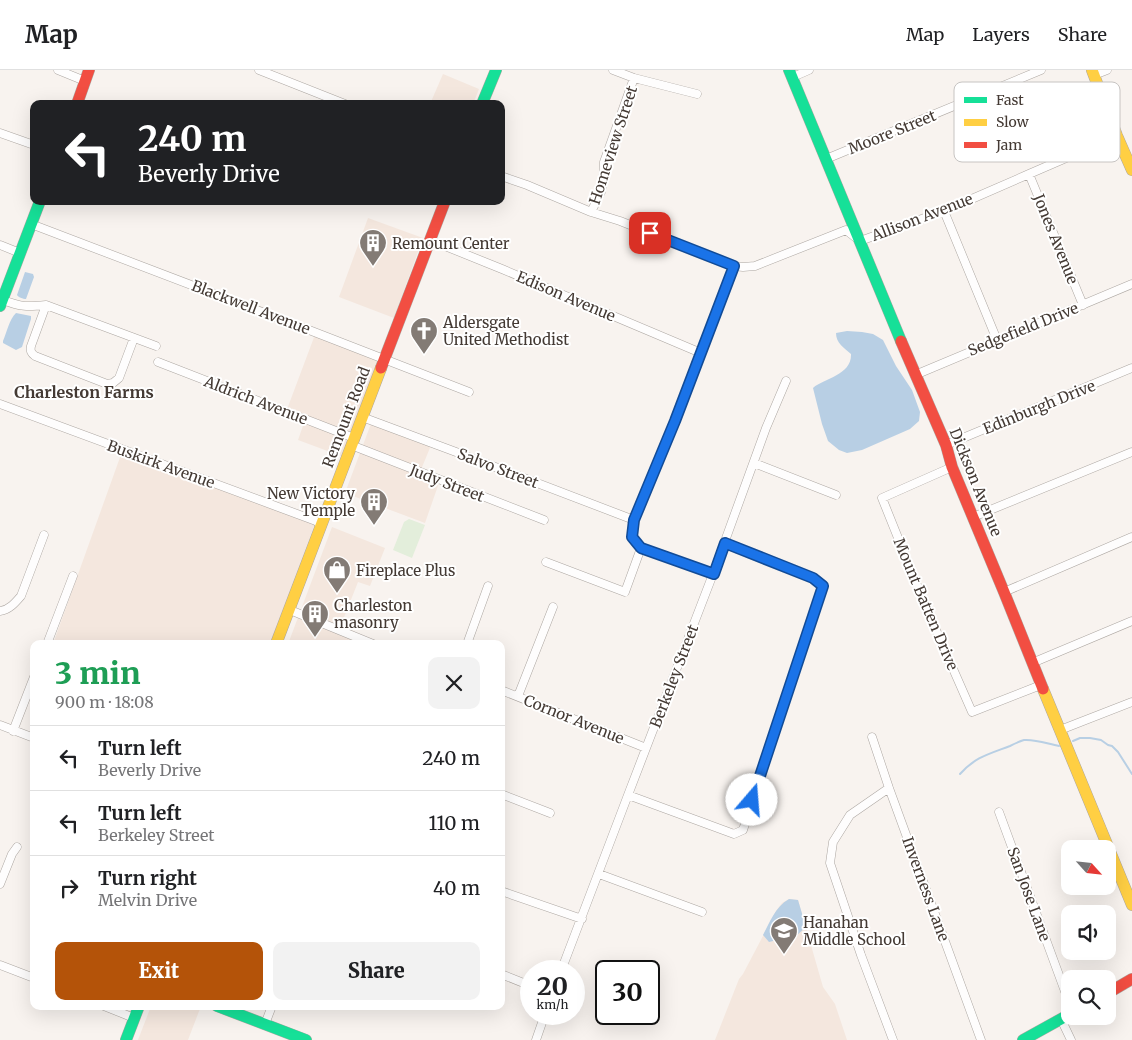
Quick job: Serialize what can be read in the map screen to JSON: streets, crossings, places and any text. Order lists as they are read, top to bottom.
{
  "streets": {
    "street": [
      "Moore Street",
      "Homeview Street",
      "Allison Avenue",
      "Jones Avenue",
      "Edison Avenue",
      "Blackwell Avenue",
      "Sedgefield Drive",
      "Aldrich Avenue",
      "Edinburgh Drive",
      "Remount Road",
      "Buskirk Avenue",
      "Salvo Street",
      "Dickson Avenue",
      "Judy Street",
      "Mount Batten Drive",
      "Berkeley Street",
      "Cornor Avenue",
      "Inverness Lane",
      "San Jose Lane"
    ]
  },
  "crossings": [
    ["Moore Street", "Dickson Avenue"],
    ["Homeview Street", "Allison Avenue"],
    ["Allison Avenue", "Jones Avenue"],
    ["Allison Avenue", "Dickson Avenue"],
    ["Jones Avenue", "Sedgefield Drive"],
    ["Edison Avenue", "Remount Road"],
    ["Blackwell Avenue", "Remount Road"],
    ["Sedgefield Drive", "Dickson Avenue"],
    ["Aldrich Avenue", "Remount Road"],
    ["Aldrich Avenue", "Judy Street"],
    ["Edinburgh Drive", "Dickson Avenue"],
    ["Remount Road", "Buskirk Avenue"],
    ["Remount Road", "Salvo Street"],
    ["Remount Road", "Judy Street"],
    ["Dickson Avenue", "Mount Batten Drive"],
    ["Berkeley Street", "Cornor Avenue"]
  ],
  "districts": ["Charleston Farms"],
  "places": {
    "building": ["Remount Center", "New Victory Temple", "Charleston masonry"],
    "church": ["Aldersgate United Methodist"],
    "shop": ["Fireplace Plus"],
    "school or university": ["Hanahan Middle School"]
  },
  "legend": ["Fast", "Slow", "Jam"],
  "north": "bottom right",
  "page": {
    "header": "Map",
    "nav": ["Map", "Layers", "Share"],
    "turn": ["240 m", "Beverly Drive"],
    "heading": ["3 min", "900 m · 18:08"],
    "list": [
      {
        "name": "Turn left",
        "note": "Beverly Drive",
        "value": "240 m"
      },
      {
        "name": "Turn left",
        "note": "Berkeley Street",
        "value": "110 m"
      },
      {
        "name": "Turn right",
        "note": "Melvin Drive",
        "value": "40 m"
      }
    ],
    "buttons": ["Exit", "Share"],
    "speed": "20 km/h",
    "limit": "30"
  }
}
